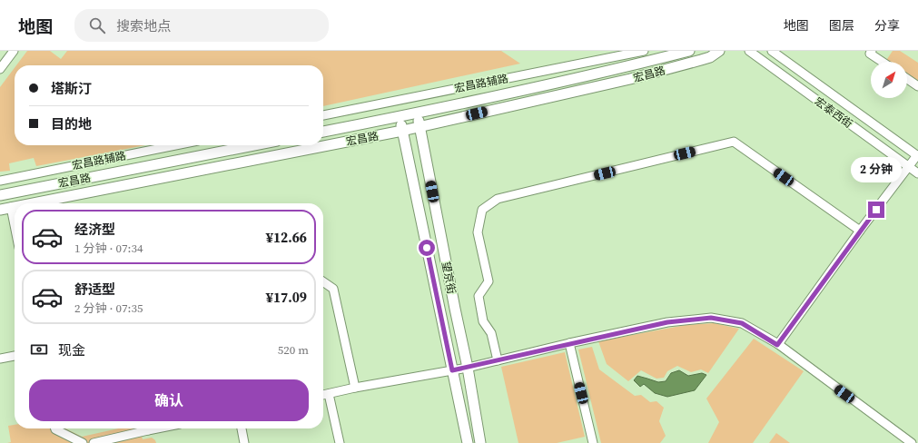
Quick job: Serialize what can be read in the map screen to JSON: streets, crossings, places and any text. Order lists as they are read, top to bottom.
{
  "streets": {
    "main road": ["宏昌路", "望京街"],
    "street": ["宏昌路辅路", "宏泰西街"]
  },
  "crossings": [
    ["宏昌路", "望京街"]
  ],
  "north": "top right",
  "page": {
    "header": "地图",
    "search": "搜索地点",
    "nav": ["地图", "图层", "分享"],
    "banner": ["塔斯汀", "目的地"],
    "bubble": "2 分钟",
    "list": [
      {
        "name": "经济型",
        "note": "1 分钟 · 07:34",
        "value": "¥12.66"
      },
      {
        "name": "舒适型",
        "note": "2 分钟 · 07:35",
        "value": "¥17.09"
      }
    ],
    "pay": ["现金", "520 m"],
    "buttons": "确认"
  }
}
